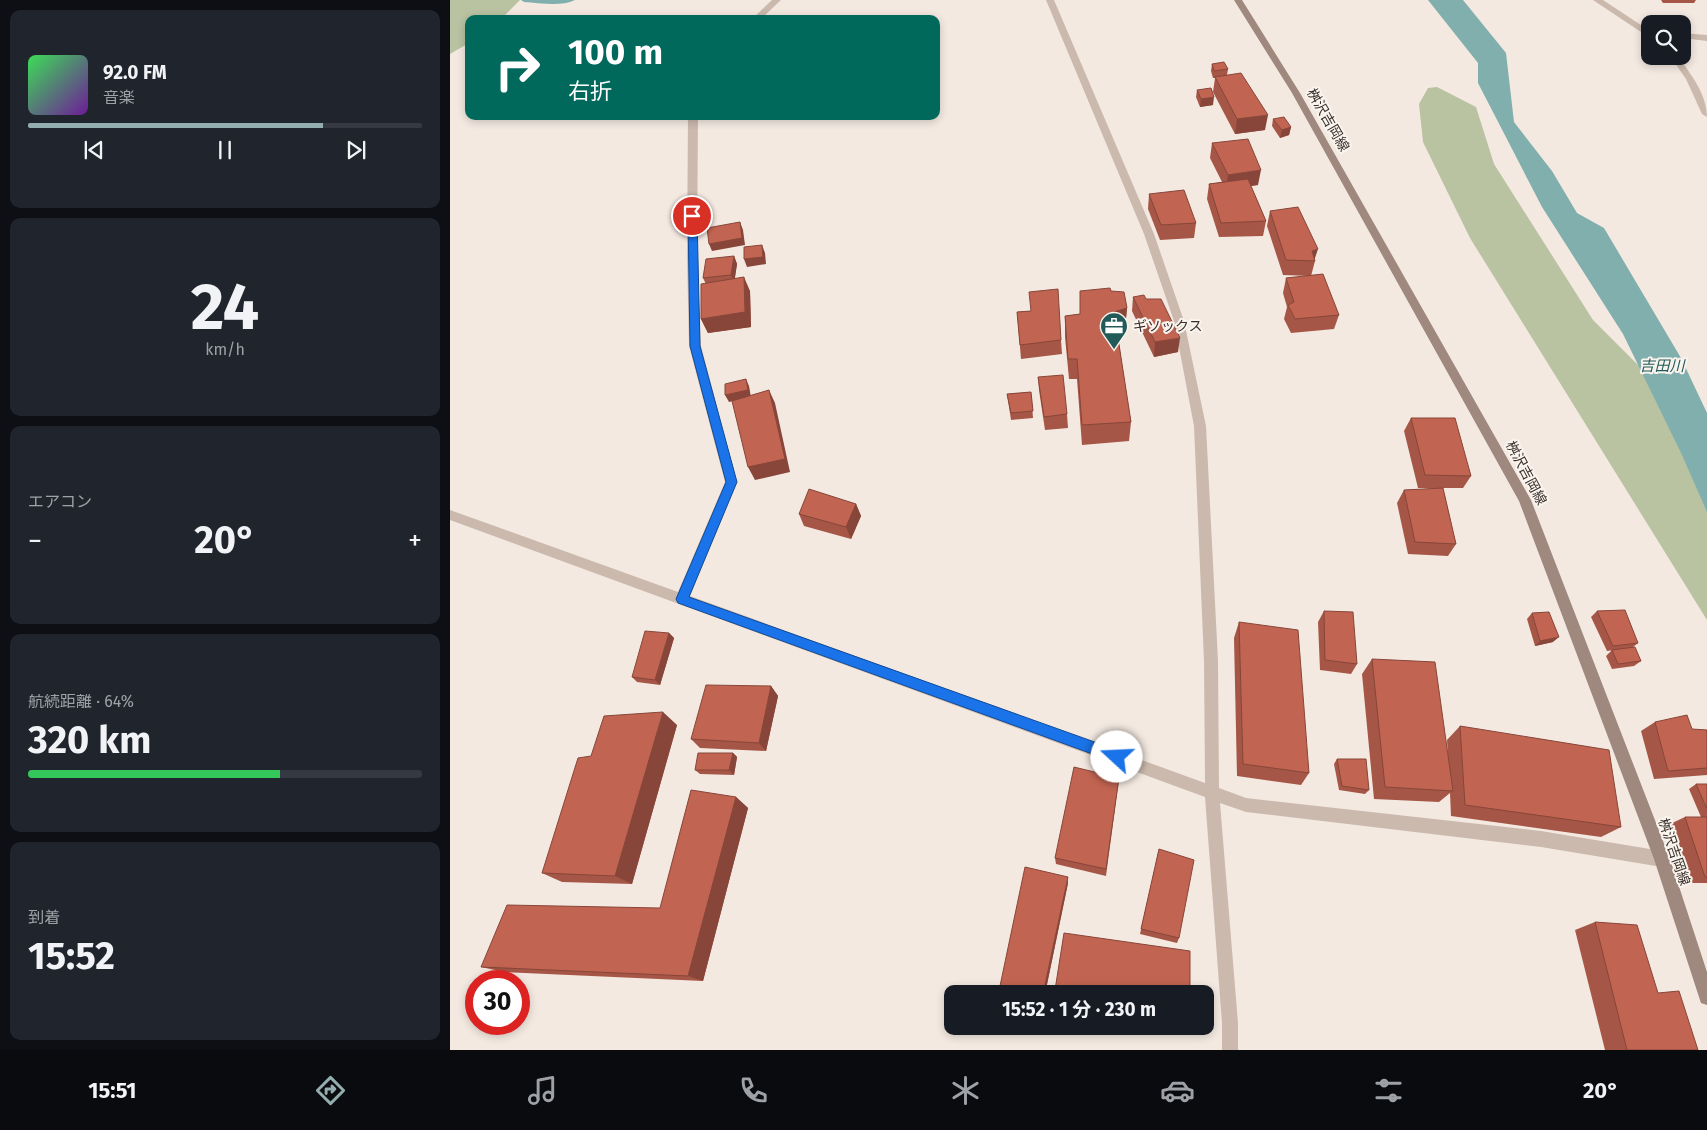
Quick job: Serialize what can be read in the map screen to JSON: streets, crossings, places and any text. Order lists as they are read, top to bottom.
{
  "streets": {
    "main road": ["桝沢吉岡線"]
  },
  "water": ["吉田川"],
  "places": {
    "office": ["ギソックス"]
  },
  "page": {
    "turn": ["100 m", "右折"],
    "song": ["92.0 FM", "音楽"],
    "tile": [
      ["24", "km/h"],
      "エアコン",
      ["航続距離 · 64%", "320 km"],
      ["到着", "15:52"]
    ],
    "heat": ["−", "20°", "+"],
    "limit": "30",
    "trip": "15:52 · 1 分 · 230 m",
    "tabs": ["15:51", "20°"]
  }
}
